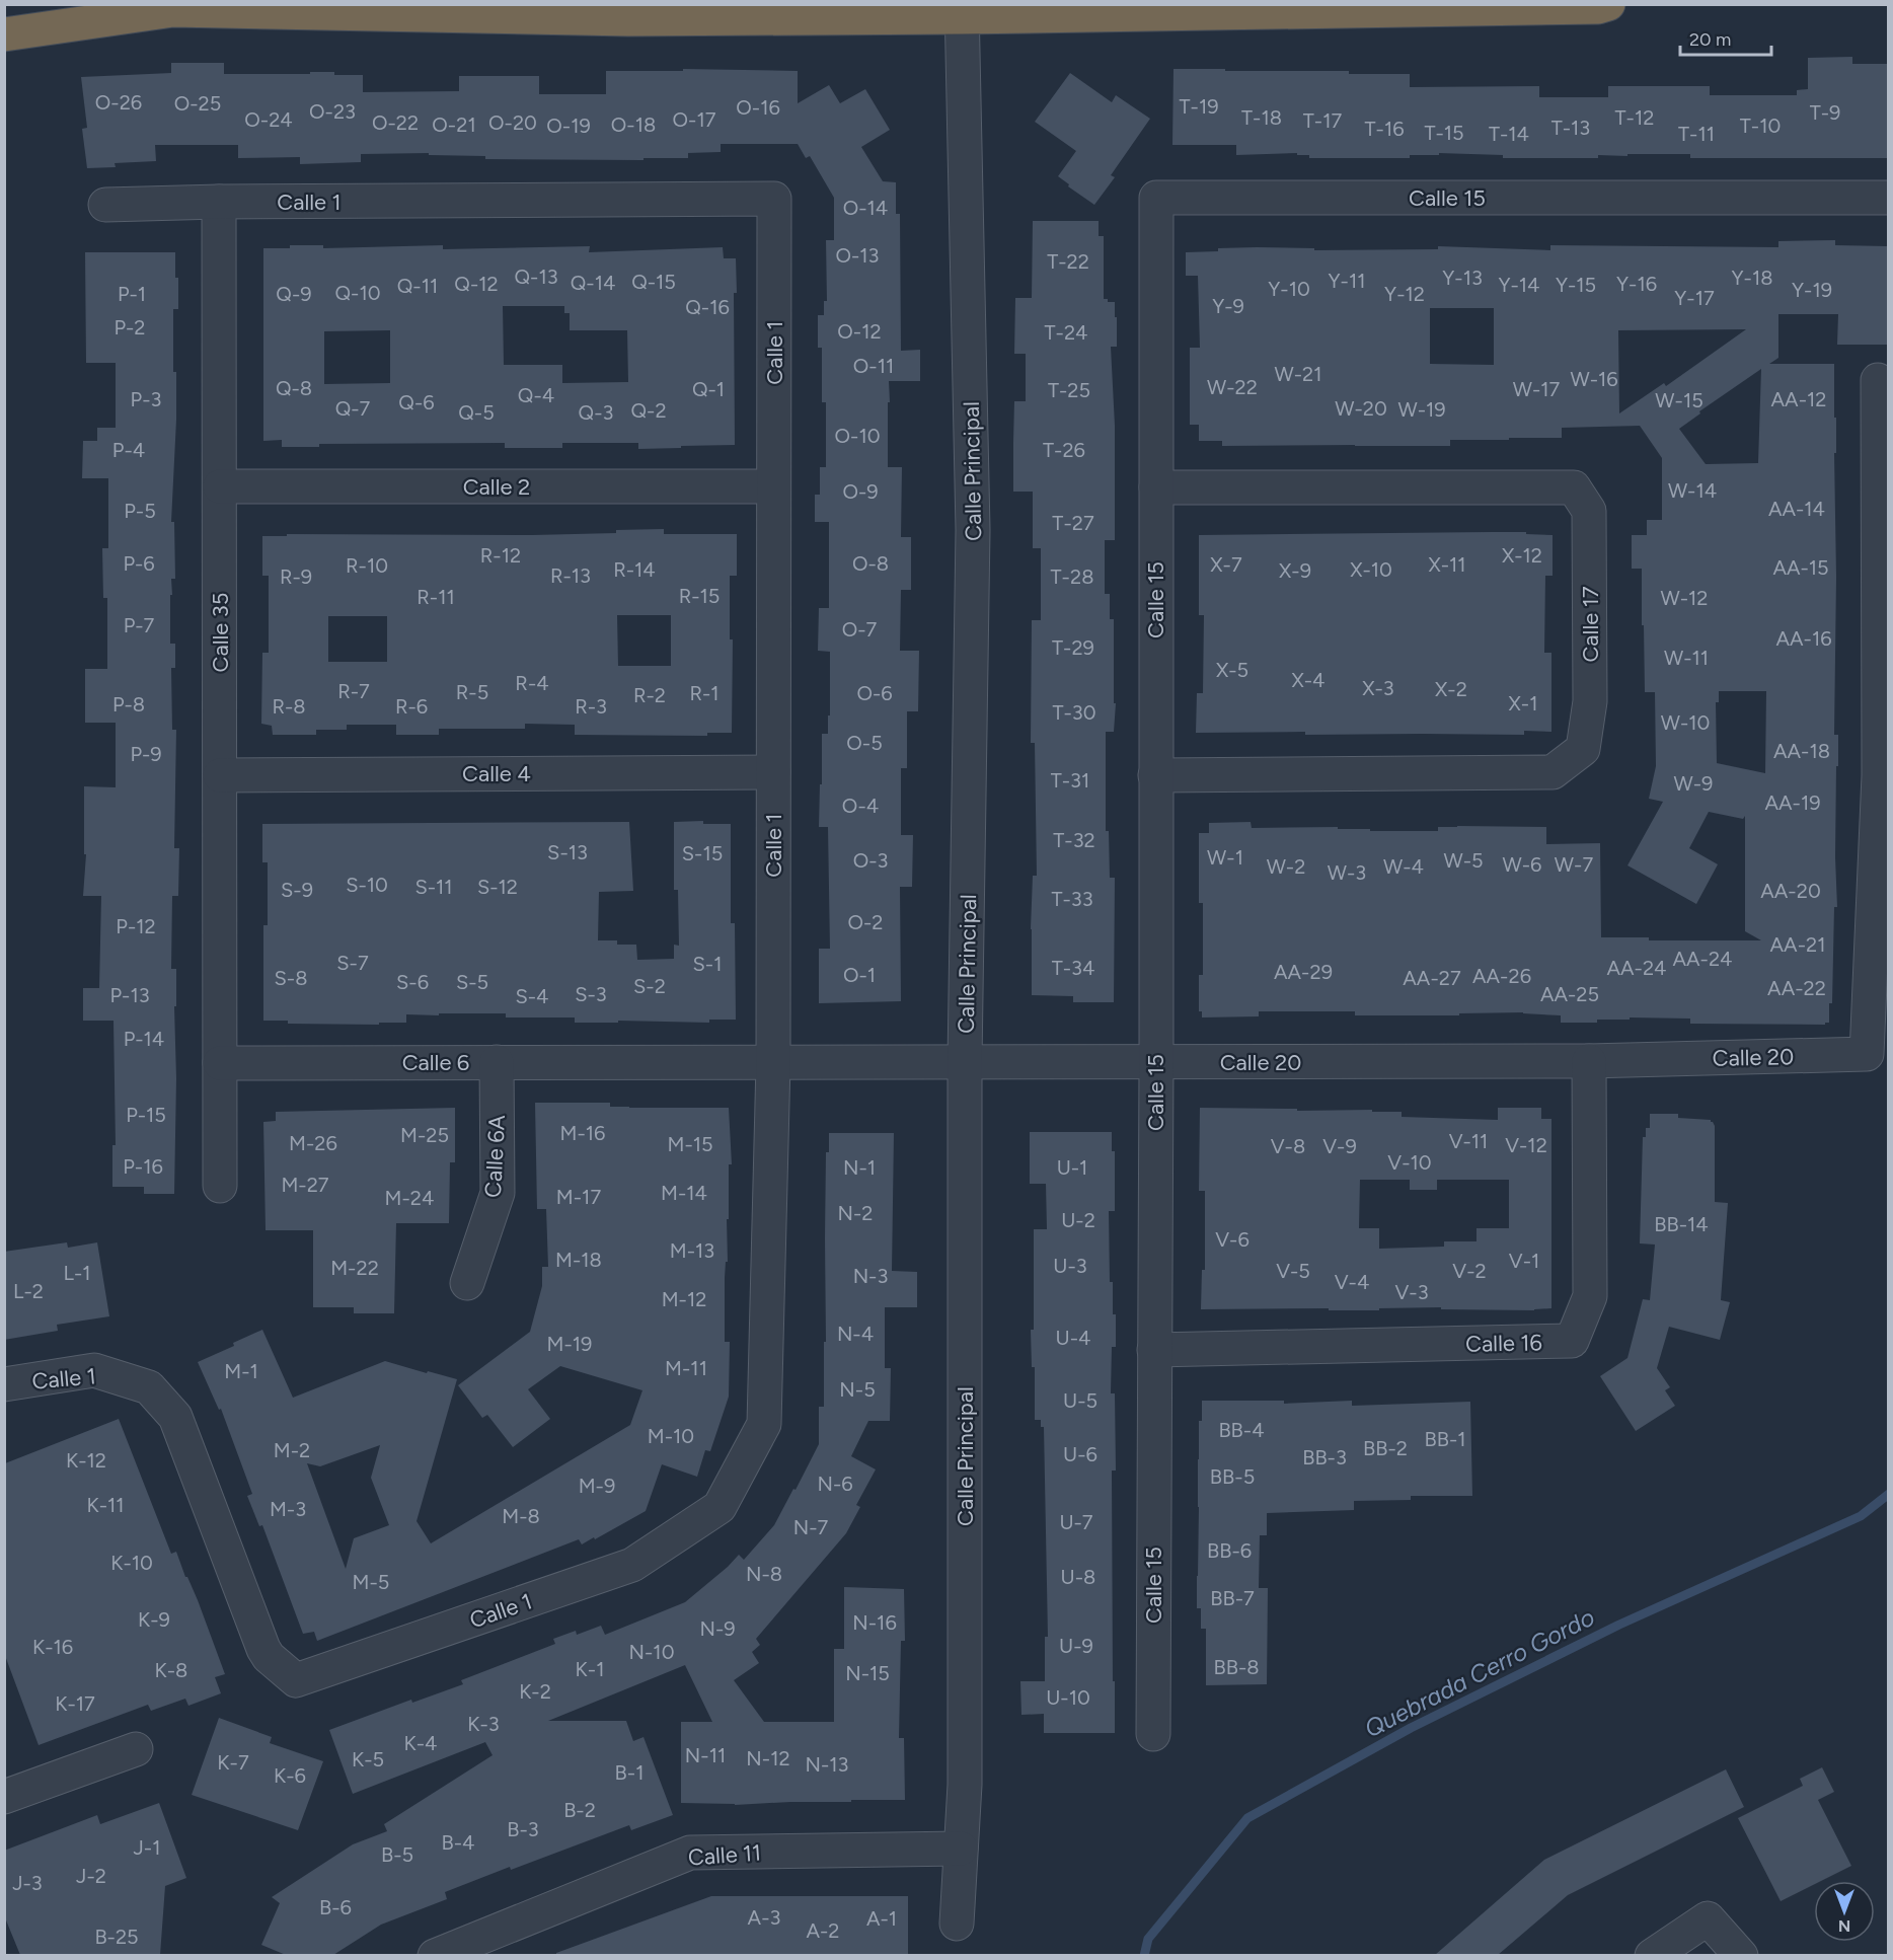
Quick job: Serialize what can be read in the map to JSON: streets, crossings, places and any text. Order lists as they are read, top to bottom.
{
  "streets": {
    "street": [
      "Calle 15",
      "Calle 1",
      "Calle Principal",
      "Calle 2",
      "Calle 17",
      "Calle 35",
      "Calle 4",
      "Calle 20",
      "Calle 6",
      "Calle 6A",
      "Calle 16",
      "Calle 11"
    ]
  },
  "crossings": [
    ["Calle 15", "Calle 17"],
    ["Calle 15", "Calle 20"],
    ["Calle 15", "Calle 16"],
    ["Calle 1", "Calle 2"],
    ["Calle 1", "Calle 35"],
    ["Calle 1", "Calle 4"],
    ["Calle 1", "Calle 6"],
    ["Calle Principal", "Calle 20"],
    ["Calle Principal", "Calle 11"],
    ["Calle 2", "Calle 35"],
    ["Calle 35", "Calle 4"],
    ["Calle 35", "Calle 6"],
    ["Calle 20", "Calle 16"],
    ["Calle 6", "Calle 6A"]
  ],
  "water": ["Quebrada Cerro Gordo"],
  "house_numbers": [
    "O-26",
    "O-25",
    "T-19",
    "O-16",
    "O-23",
    "T-9",
    "T-18",
    "T-12",
    "O-24",
    "O-17",
    "T-17",
    "O-22",
    "O-20",
    "O-21",
    "O-18",
    "O-19",
    "T-10",
    "T-13",
    "T-16",
    "T-15",
    "T-14",
    "T-11",
    "O-14",
    "O-13",
    "T-22",
    "Q-13",
    "Y-13",
    "Y-18",
    "Y-11",
    "Q-15",
    "Q-14",
    "Q-12",
    "Y-16",
    "Y-14",
    "Y-15",
    "Q-11",
    "Y-10",
    "Y-19",
    "Q-10",
    "P-1",
    "Q-9",
    "Y-12",
    "Y-17",
    "Y-9",
    "Q-16",
    "P-2",
    "O-12",
    "T-24",
    "O-11",
    "W-21",
    "W-16",
    "W-22",
    "Q-8",
    "Q-1",
    "W-17",
    "T-25",
    "Q-4",
    "P-3",
    "AA-12",
    "W-15",
    "Q-6",
    "Q-7",
    "W-20",
    "W-19",
    "Q-2",
    "Q-5",
    "Q-3",
    "O-10",
    "P-4",
    "T-26",
    "W-14",
    "O-9",
    "AA-14",
    "P-5",
    "T-27",
    "R-12",
    "X-12",
    "P-6",
    "O-8",
    "X-7",
    "X-11",
    "R-10",
    "AA-15",
    "R-14",
    "X-10",
    "X-9",
    "R-13",
    "R-9",
    "T-28",
    "R-15",
    "R-11",
    "W-12",
    "P-7",
    "O-7",
    "AA-16",
    "T-29",
    "W-11",
    "X-5",
    "X-4",
    "R-4",
    "X-3",
    "X-2",
    "R-7",
    "R-5",
    "R-1",
    "O-6",
    "R-2",
    "X-1",
    "P-8",
    "R-8",
    "R-6",
    "R-3",
    "T-30",
    "W-10",
    "O-5",
    "AA-18",
    "P-9",
    "T-31",
    "W-9",
    "AA-19",
    "O-4",
    "T-32",
    "S-13",
    "S-15",
    "W-1",
    "O-3",
    "W-5",
    "W-6",
    "W-7",
    "W-2",
    "W-4",
    "W-3",
    "S-10",
    "S-11",
    "S-12",
    "S-9",
    "AA-20",
    "T-33",
    "O-2",
    "P-12",
    "AA-21",
    "AA-24",
    "S-7",
    "S-1",
    "T-34",
    "AA-24",
    "AA-29",
    "O-1",
    "AA-26",
    "S-8",
    "AA-27",
    "S-6",
    "S-5",
    "S-2",
    "AA-22",
    "S-3",
    "AA-25",
    "P-13",
    "S-4",
    "P-14",
    "P-15",
    "M-16",
    "M-25",
    "V-11",
    "M-26",
    "M-15",
    "V-12",
    "V-8",
    "V-9",
    "V-10",
    "P-16",
    "N-1",
    "U-1",
    "M-27",
    "M-14",
    "M-17",
    "M-24",
    "N-2",
    "U-2",
    "BB-14",
    "V-6",
    "M-13",
    "M-18",
    "V-1",
    "U-3",
    "M-22",
    "V-5",
    "V-2",
    "L-1",
    "N-3",
    "V-4",
    "L-2",
    "V-3",
    "M-12",
    "N-4",
    "U-4",
    "M-19",
    "M-11",
    "M-1",
    "N-5",
    "U-5",
    "BB-4",
    "M-10",
    "BB-1",
    "BB-2",
    "M-2",
    "U-6",
    "BB-3",
    "K-12",
    "BB-5",
    "N-6",
    "M-9",
    "K-11",
    "M-3",
    "M-8",
    "U-7",
    "N-7",
    "BB-6",
    "K-10",
    "N-8",
    "U-8",
    "M-5",
    "BB-7",
    "K-9",
    "N-16",
    "N-9",
    "U-9",
    "K-16",
    "N-10",
    "BB-8",
    "K-1",
    "K-8",
    "N-15",
    "K-2",
    "U-10",
    "K-17",
    "K-3",
    "K-4",
    "N-11",
    "N-12",
    "K-5",
    "K-7",
    "N-13",
    "B-1",
    "K-6",
    "B-2",
    "B-3",
    "B-4",
    "J-1",
    "B-5",
    "J-2",
    "J-3",
    "B-6",
    "A-3",
    "A-1",
    "A-2",
    "B-25"
  ],
  "scale_bar": "20 m",
  "north": "bottom"
}
